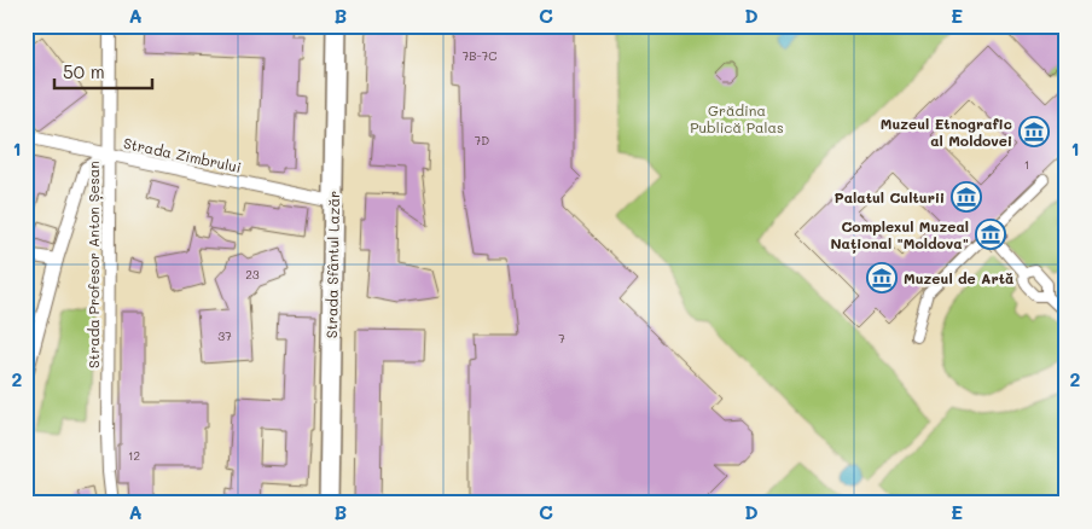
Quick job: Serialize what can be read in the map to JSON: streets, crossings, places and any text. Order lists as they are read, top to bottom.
{
  "streets": {
    "main road": ["Strada Sfântul Lazăr"],
    "street": ["Strada Zimbrului", "Strada Profesor Anton Șesan"]
  },
  "crossings": [
    ["Strada Zimbrului", "Strada Profesor Anton Șesan"],
    ["Strada Zimbrului", "Strada Sfântul Lazăr"]
  ],
  "parks": ["Grădina Publică Palas"],
  "places": {
    "museum": [
      "Muzeul Etnografic al Moldovei",
      "Palatul Culturii",
      "Complexul Muzeal Național \"Moldova\"",
      "Muzeul de Artă"
    ]
  },
  "house_numbers": [
    "7B-7C",
    "7D",
    "1",
    "23",
    "37",
    "7",
    "12"
  ],
  "scale_bar": "50 m",
  "grid": {
    "columns": [
      "A",
      "B",
      "C",
      "D",
      "E"
    ],
    "rows": ["1", "2"]
  }
}
